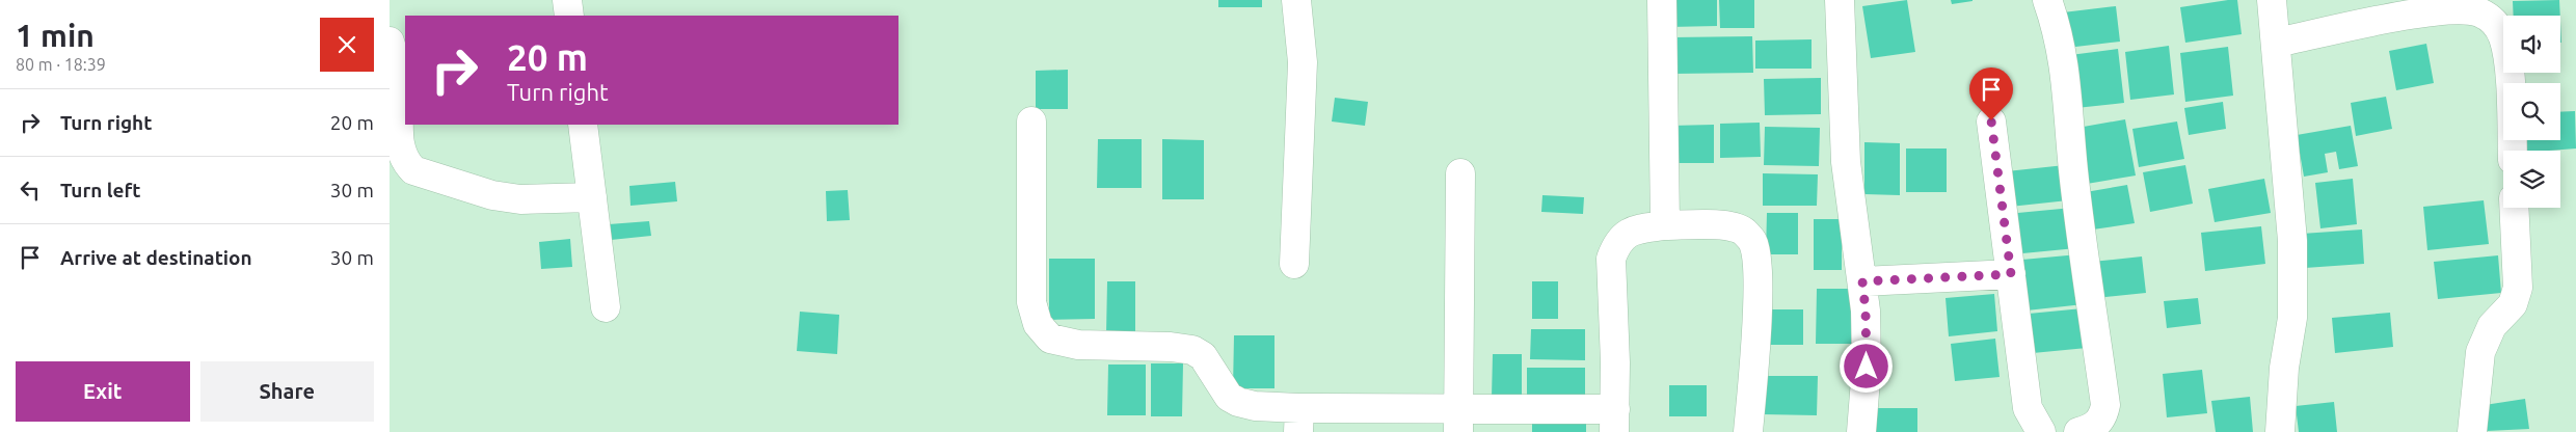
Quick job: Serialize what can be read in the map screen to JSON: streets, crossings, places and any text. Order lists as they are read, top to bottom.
{
  "page": {
    "heading": ["1 min", "80 m · 18:39"],
    "turn": ["20 m", "Turn right"],
    "list": [
      {
        "name": "Turn right",
        "value": "20 m"
      },
      {
        "name": "Turn left",
        "value": "30 m"
      },
      {
        "name": "Arrive at destination",
        "value": "30 m"
      }
    ],
    "buttons": ["Exit", "Share"]
  }
}
